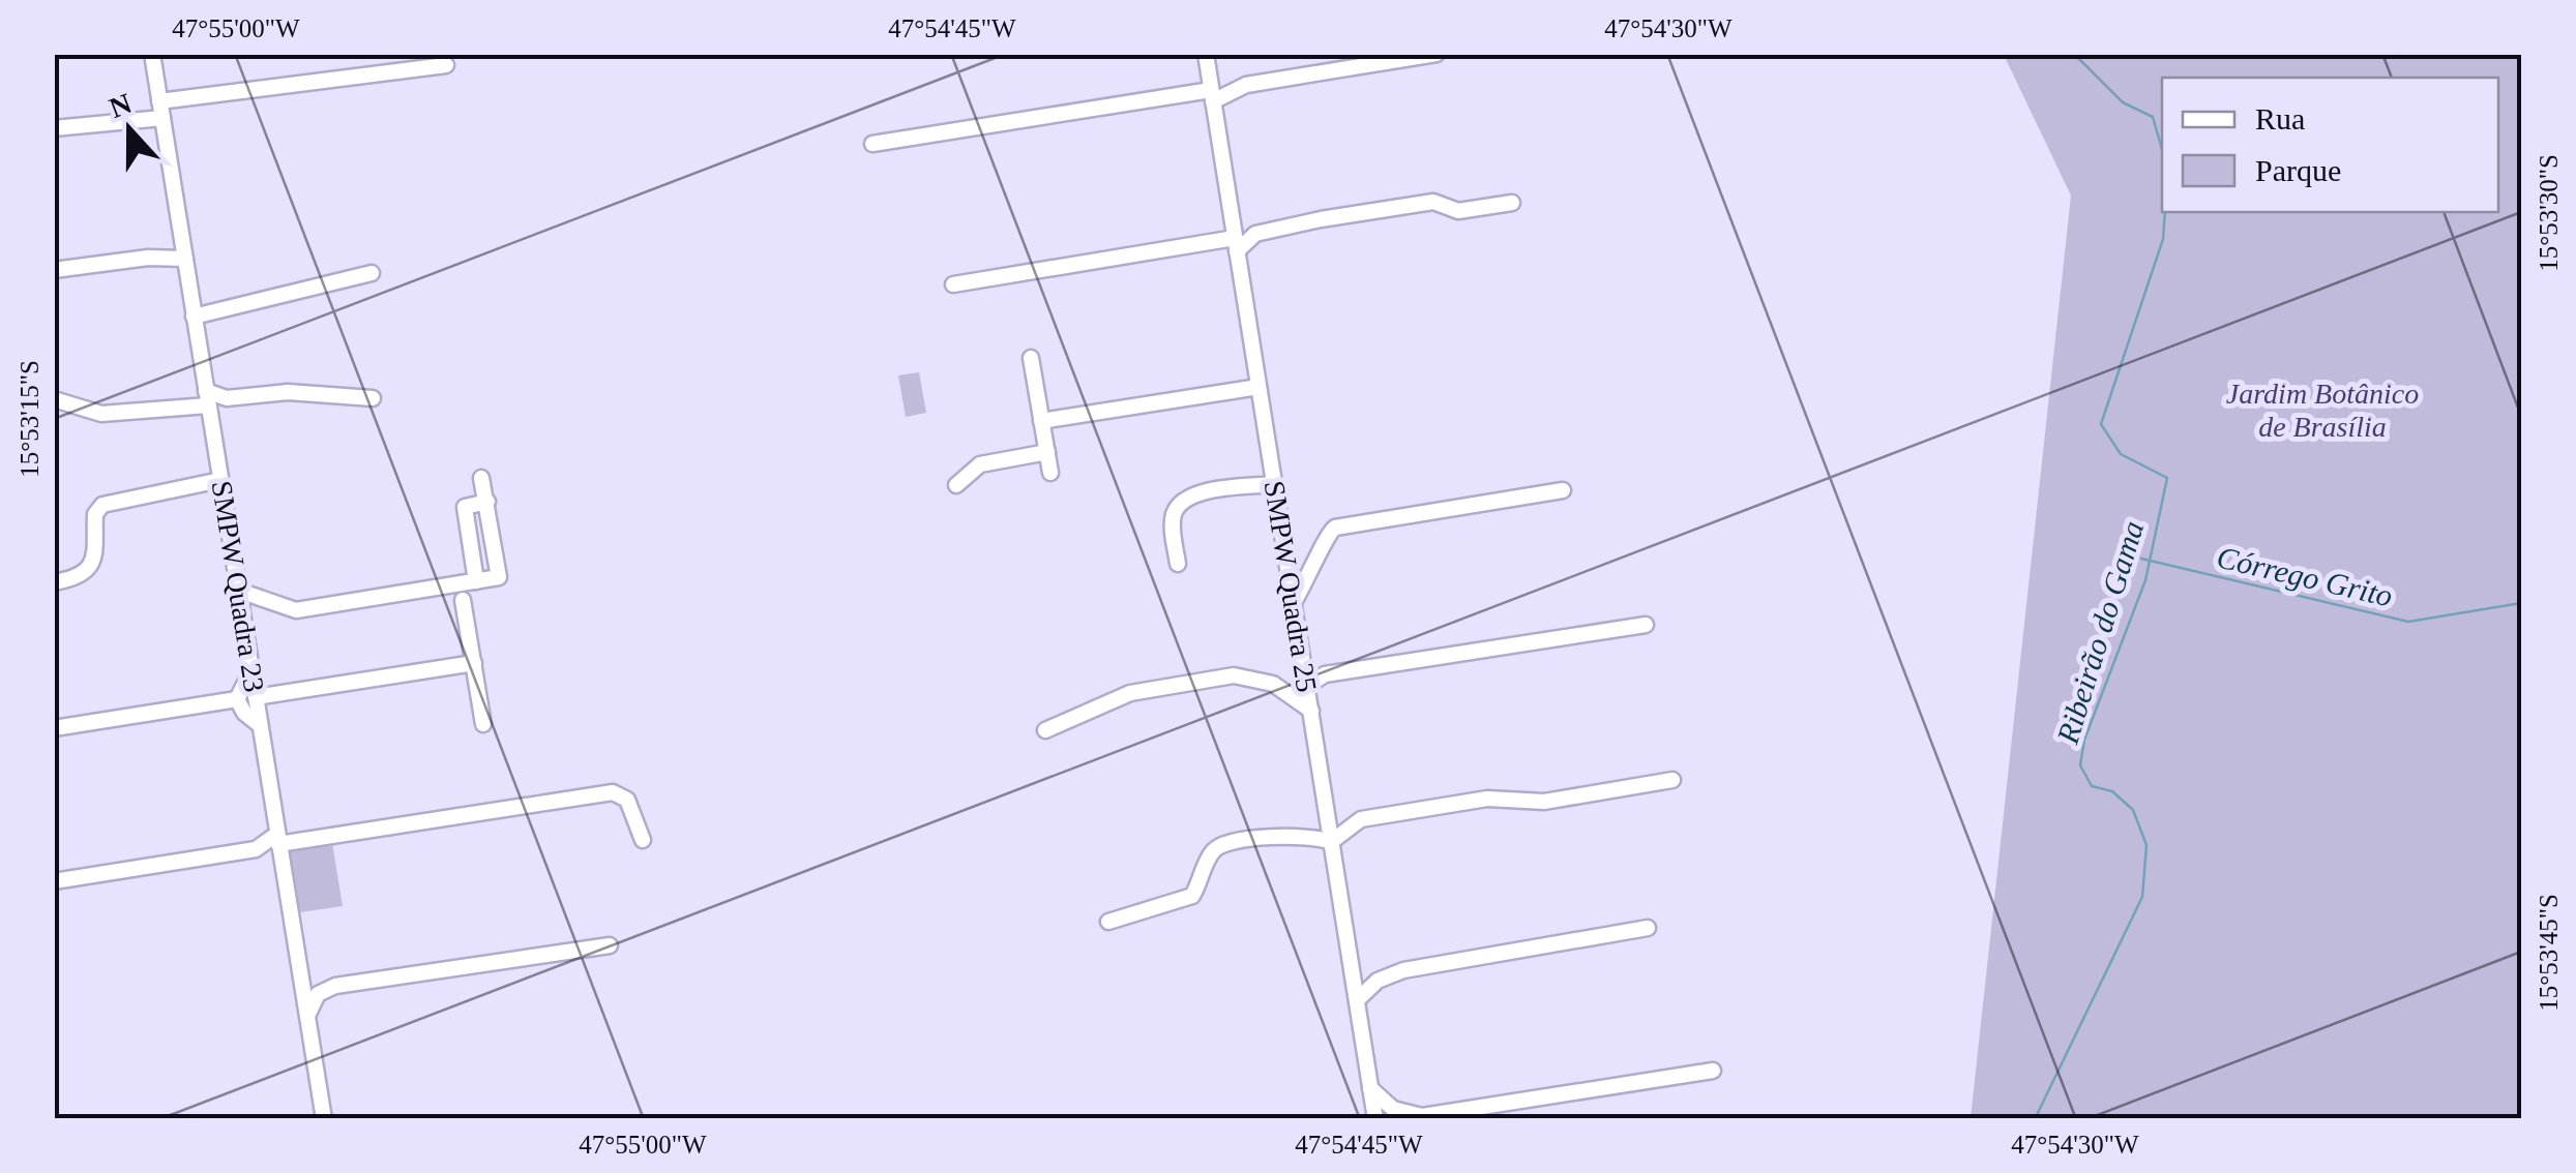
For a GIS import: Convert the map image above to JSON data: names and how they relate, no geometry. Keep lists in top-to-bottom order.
{
  "streets": {
    "street": ["SMPW Quadra 23", "SMPW Quadra 25"]
  },
  "water": ["Córrego Grito", "Ribeirão do Gama"],
  "parks": ["Jardim Botânico de Brasília"],
  "legend": ["Rua", "Parque"],
  "north": "top",
  "coordinates": [
    "47°55'00\"W",
    "47°54'45\"W",
    "47°54'30\"W",
    "15°53'30\"S",
    "15°53'15\"S",
    "15°53'45\"S"
  ]
}
